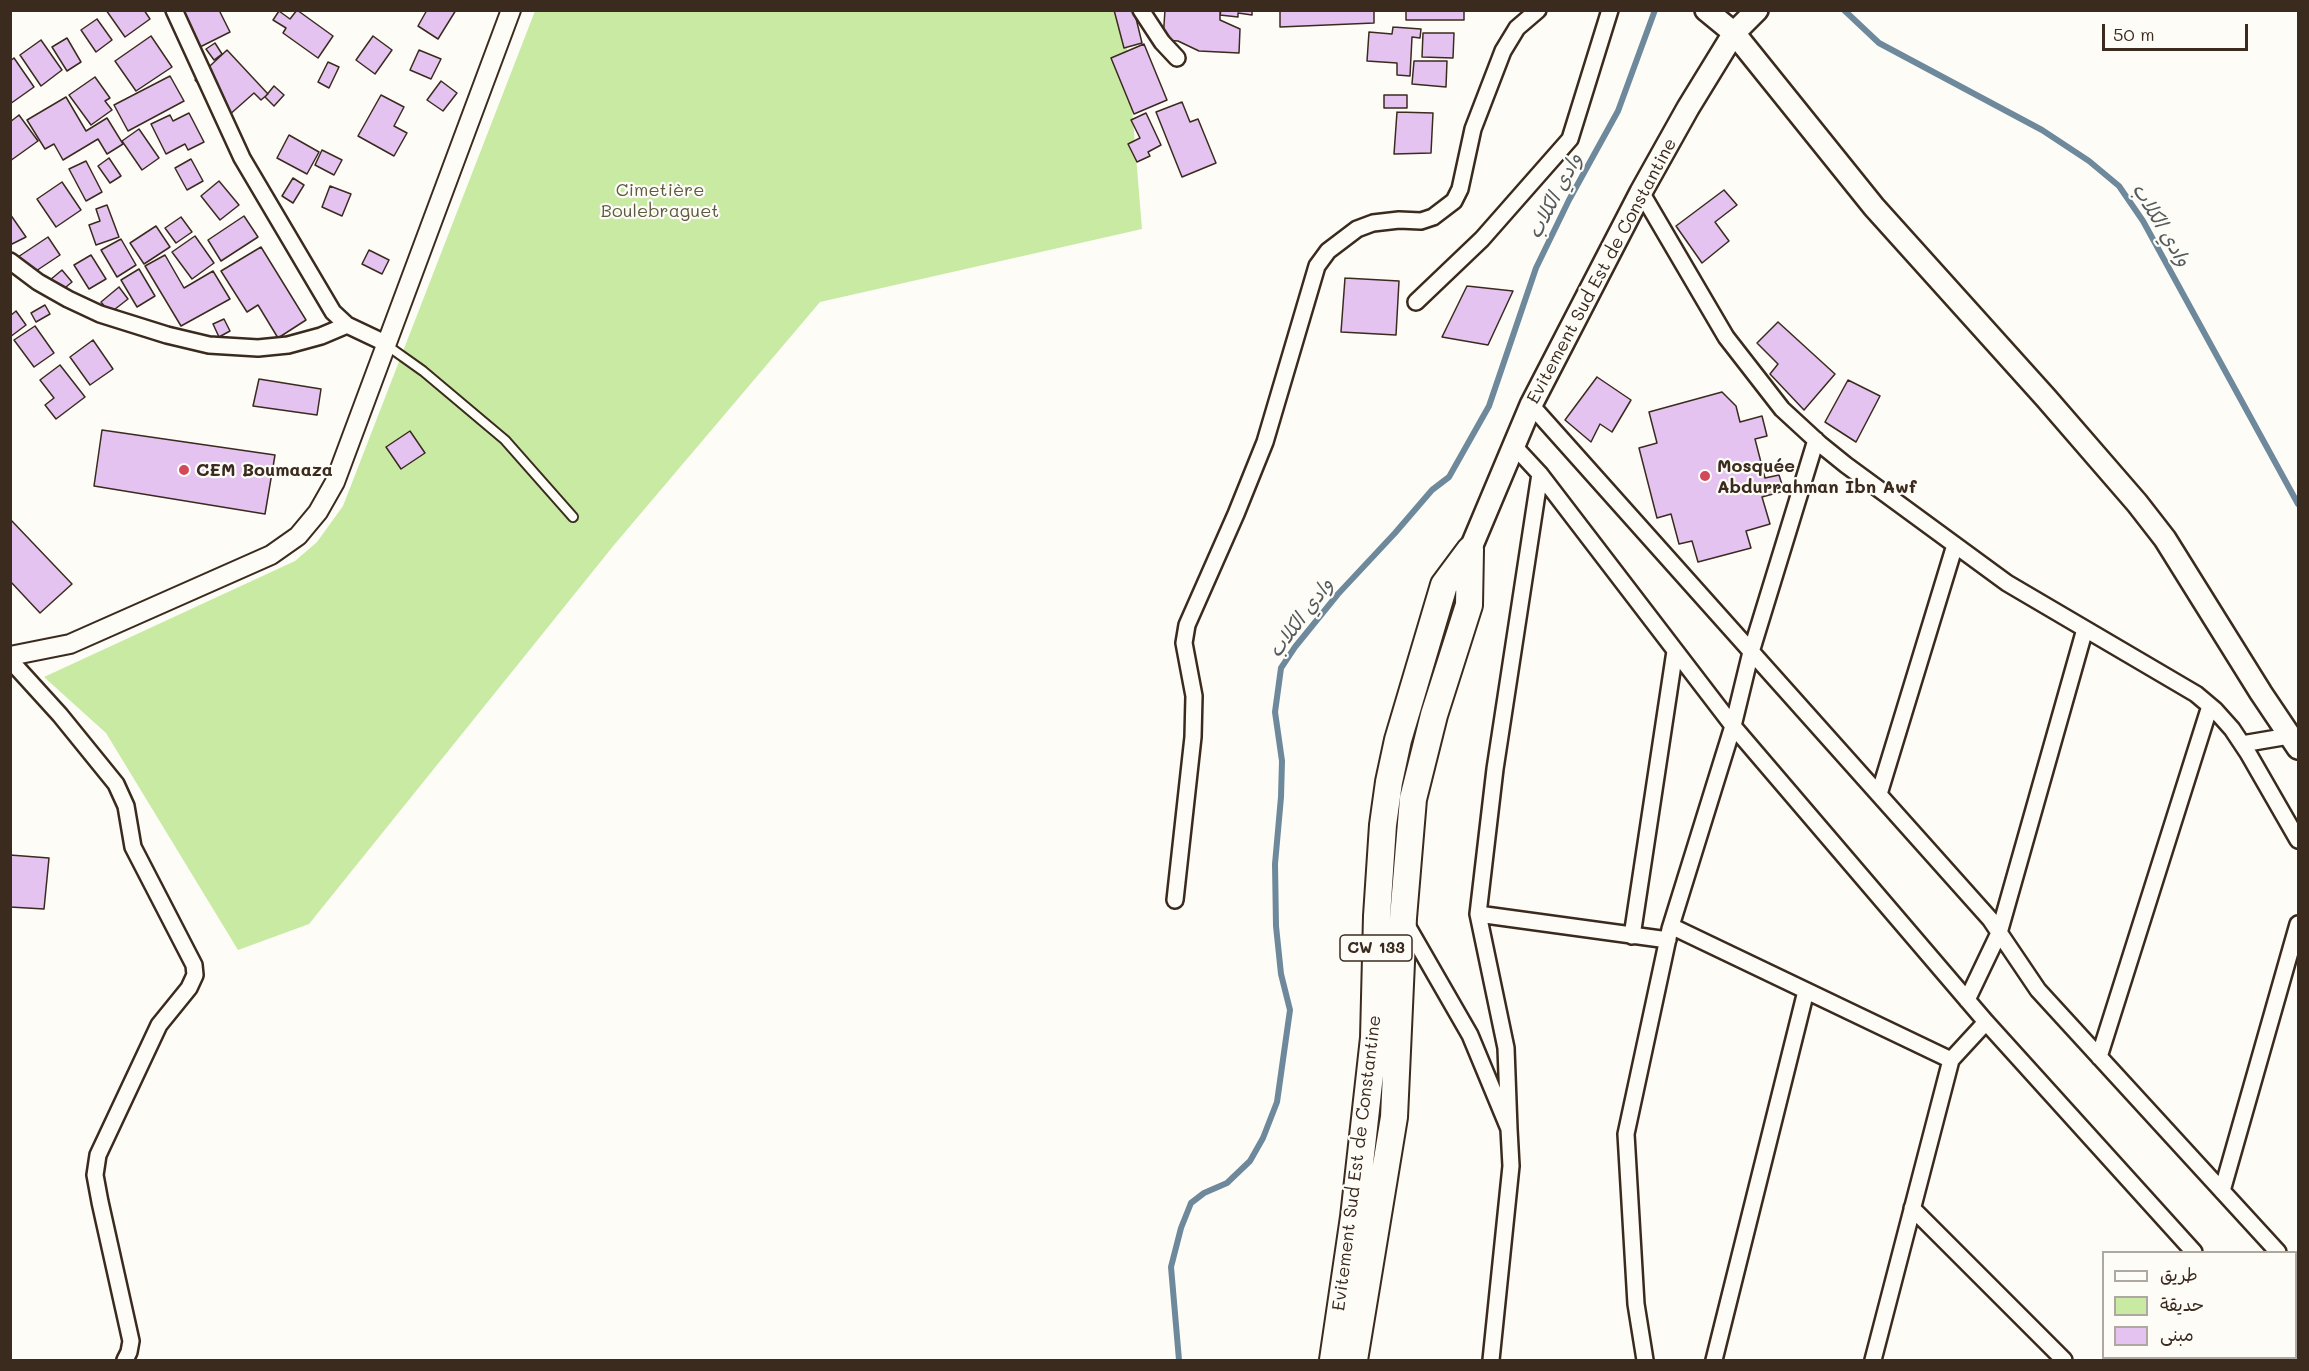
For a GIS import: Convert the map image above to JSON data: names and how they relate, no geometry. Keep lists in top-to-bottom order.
{
  "streets": {
    "highway": ["Evitement Sud Est de Constantine", "CW 133"]
  },
  "crossings": [
    ["Evitement Sud Est de Constantine", "CW 133"]
  ],
  "water": ["وادي الكلاب"],
  "parks": ["Cimetière Boulebraguet"],
  "places": ["CEM Boumaaza", "Mosquée Abdurrahman Ibn Awf"],
  "legend": ["طريق", "حديقة", "مبنى"],
  "scale_bar": "50 m"
}
